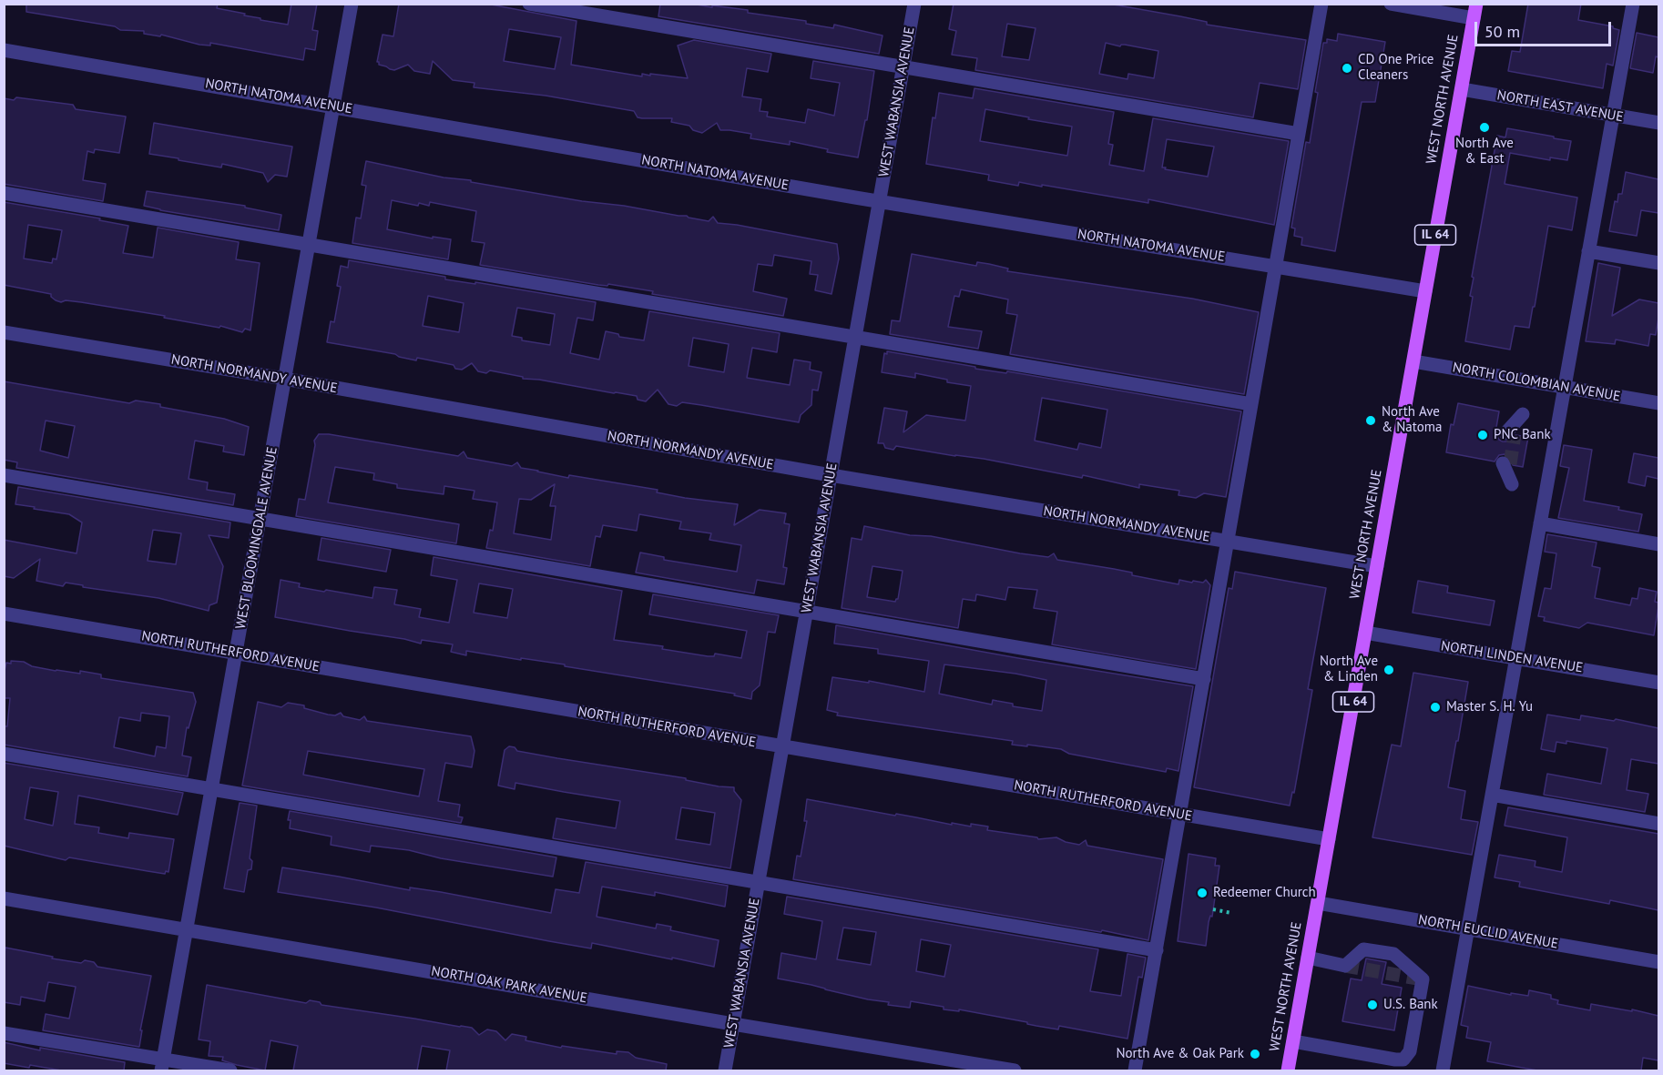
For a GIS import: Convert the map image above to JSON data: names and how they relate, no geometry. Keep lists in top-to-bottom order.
{
  "streets": {
    "main road": ["WEST NORTH AVENUE", "IL 64"],
    "street": [
      "NORTH NATOMA AVENUE",
      "WEST WABANSIA AVENUE",
      "NORTH EAST AVENUE",
      "NORTH NORMANDY AVENUE",
      "NORTH COLOMBIAN AVENUE",
      "WEST BLOOMINGDALE AVENUE",
      "NORTH RUTHERFORD AVENUE",
      "NORTH LINDEN AVENUE",
      "NORTH EUCLID AVENUE",
      "NORTH OAK PARK AVENUE"
    ]
  },
  "crossings": [
    ["NORTH NATOMA AVENUE", "WEST NORTH AVENUE"],
    ["NORTH NATOMA AVENUE", "WEST WABANSIA AVENUE"],
    ["NORTH NATOMA AVENUE", "WEST BLOOMINGDALE AVENUE"],
    ["WEST NORTH AVENUE", "NORTH EAST AVENUE"],
    ["WEST NORTH AVENUE", "NORTH NORMANDY AVENUE"],
    ["WEST NORTH AVENUE", "NORTH COLOMBIAN AVENUE"],
    ["WEST NORTH AVENUE", "NORTH RUTHERFORD AVENUE"],
    ["WEST NORTH AVENUE", "NORTH LINDEN AVENUE"],
    ["WEST NORTH AVENUE", "NORTH EUCLID AVENUE"],
    ["WEST WABANSIA AVENUE", "NORTH NORMANDY AVENUE"],
    ["WEST WABANSIA AVENUE", "NORTH RUTHERFORD AVENUE"],
    ["WEST WABANSIA AVENUE", "NORTH OAK PARK AVENUE"],
    ["NORTH NORMANDY AVENUE", "WEST BLOOMINGDALE AVENUE"],
    ["WEST BLOOMINGDALE AVENUE", "NORTH RUTHERFORD AVENUE"],
    ["WEST BLOOMINGDALE AVENUE", "NORTH OAK PARK AVENUE"]
  ],
  "places": [
    "CD One Price Cleaners",
    "North Ave & East",
    "North Ave & Natoma",
    "PNC Bank",
    "North Ave & Linden",
    "Master S. H. Yu",
    "Redeemer Church",
    "U.S. Bank",
    "North Ave & Oak Park"
  ],
  "scale_bar": "50 m"
}
